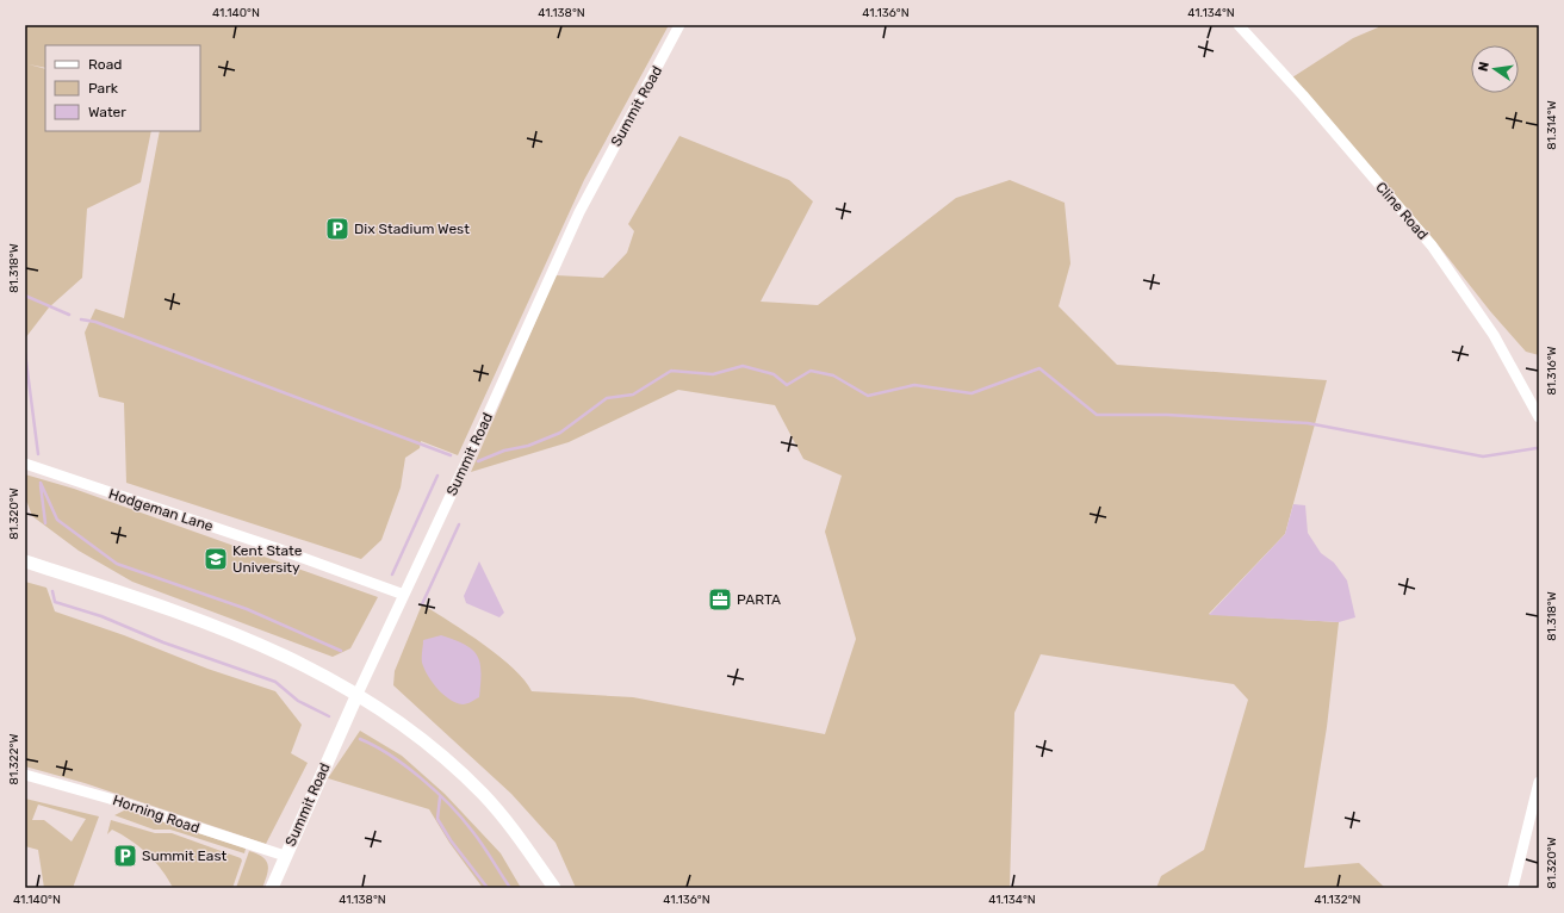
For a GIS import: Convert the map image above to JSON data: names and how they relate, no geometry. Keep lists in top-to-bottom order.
{
  "streets": {
    "main road": ["Summit Road"],
    "street": ["Cline Road", "Hodgeman Lane", "Horning Road"]
  },
  "crossings": [
    ["Summit Road", "Hodgeman Lane"],
    ["Summit Road", "Horning Road"]
  ],
  "places": {
    "parking": ["Dix Stadium West", "Summit East"],
    "school or university": ["Kent State University"],
    "office": ["PARTA"]
  },
  "legend": ["Road", "Park", "Water"],
  "north": "left",
  "coordinates": [
    "41.140°N",
    "41.138°N",
    "41.136°N",
    "41.134°N",
    "81.314°W",
    "81.318°W",
    "81.316°W",
    "81.320°W",
    "81.322°W",
    "41.132°N"
  ]
}
